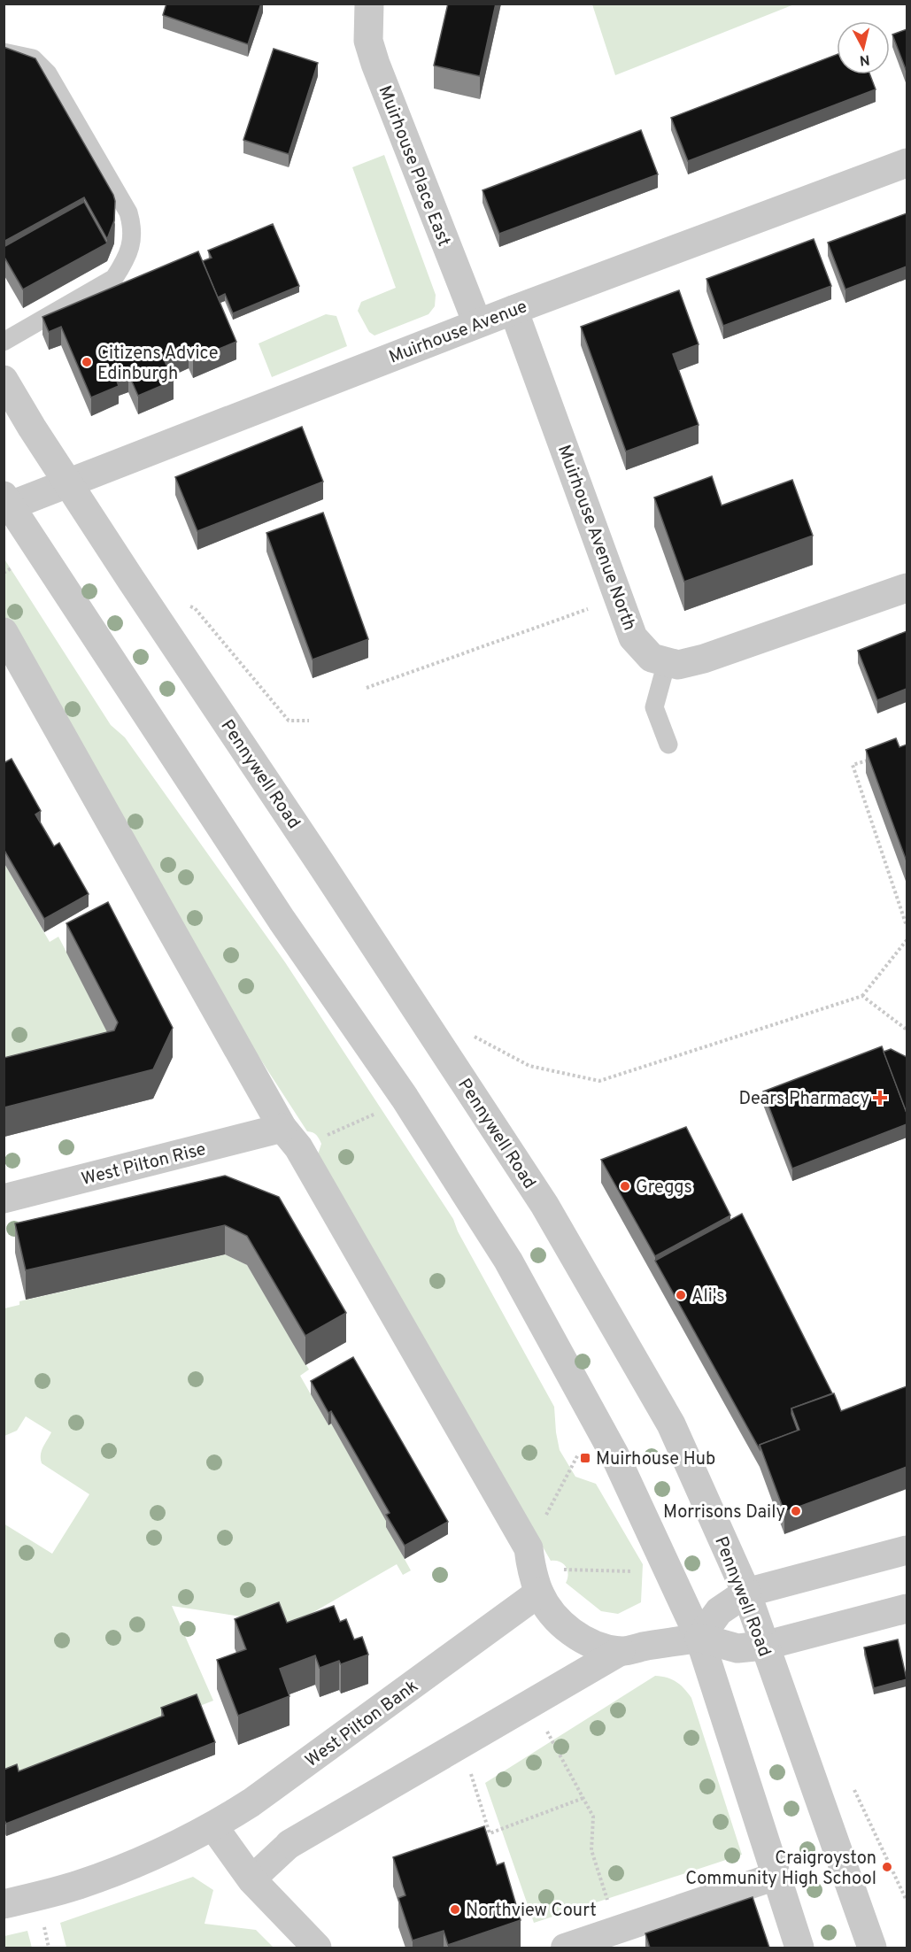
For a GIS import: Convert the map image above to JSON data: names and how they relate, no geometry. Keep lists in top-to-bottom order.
{
  "streets": {
    "street": [
      "Muirhouse Place East",
      "Muirhouse Avenue",
      "Muirhouse Avenue North",
      "Pennywell Road",
      "West Pilton Rise",
      "West Pilton Bank"
    ]
  },
  "crossings": [
    ["Muirhouse Place East", "Muirhouse Avenue"],
    ["Muirhouse Avenue", "Muirhouse Avenue North"],
    ["Muirhouse Avenue", "Pennywell Road"]
  ],
  "places": {
    "other": [
      "Citizens Advice Edinburgh",
      "Greggs",
      "Ali's",
      "Morrisons Daily",
      "Craigroyston Community High School",
      "Northview Court"
    ],
    "health": ["Dears Pharmacy"],
    "transit": ["Muirhouse Hub"]
  },
  "north": "bottom"
}
